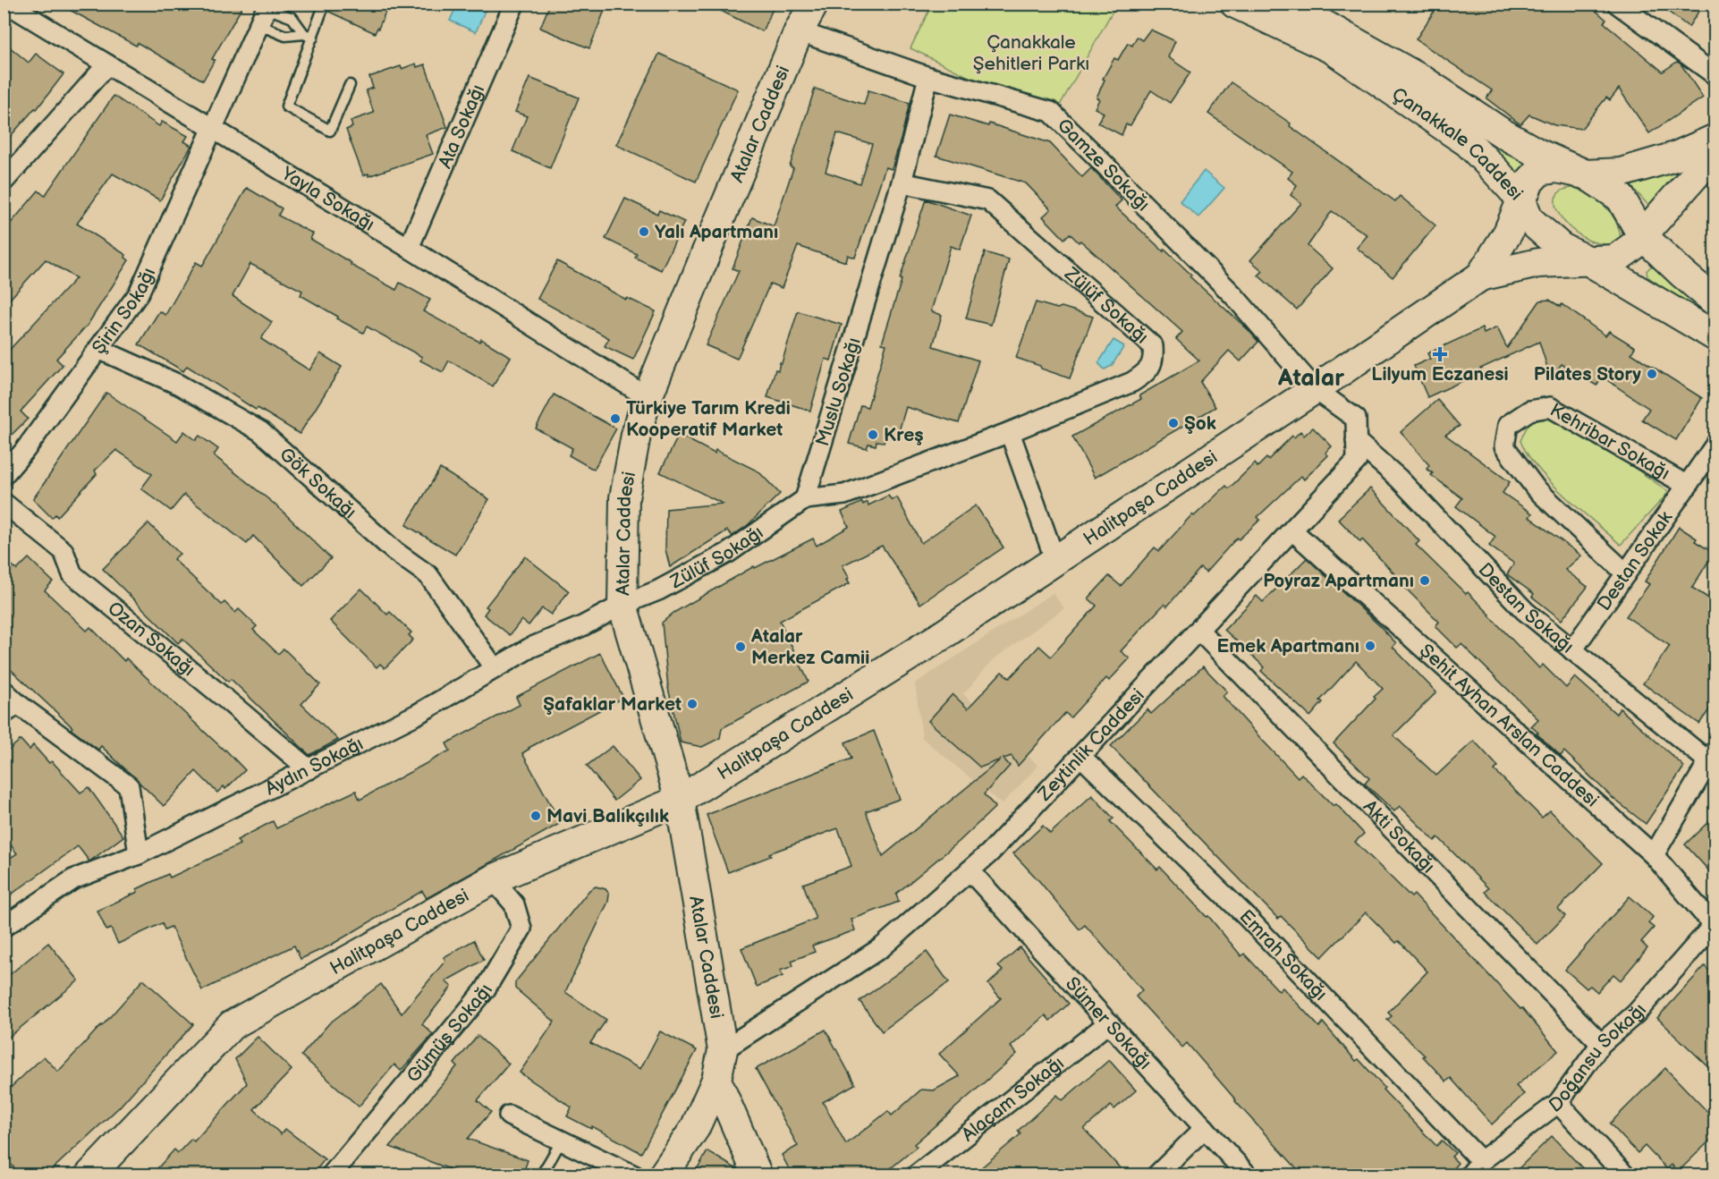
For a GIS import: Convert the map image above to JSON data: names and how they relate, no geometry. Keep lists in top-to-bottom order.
{
  "streets": {
    "street": [
      "Atalar Caddesi",
      "Ata Sokağı",
      "Çanakkale Caddesi",
      "Gamze Sokağı",
      "Yayla Sokağı",
      "Zülüf Sokağı",
      "Şirin Sokağı",
      "Muslu Sokağı",
      "Kehribar Sokağı",
      "Gök Sokağı",
      "Halitpaşa Caddesi",
      "Destan Sokak",
      "Destan Sokağı",
      "Ozan Sokağı",
      "Şehit Ayhan Arslan Caddesi",
      "Zeytinlik Caddesi",
      "Aydın Sokağı",
      "Akti Sokağı",
      "Emrah Sokağı",
      "Sümer Sokağı",
      "Gümüş Sokağı",
      "Doğansu Sokağı",
      "Alaçam Sokağı"
    ]
  },
  "crossings": [
    ["Atalar Caddesi", "Gamze Sokağı"],
    ["Atalar Caddesi", "Yayla Sokağı"],
    ["Atalar Caddesi", "Zülüf Sokağı"],
    ["Atalar Caddesi", "Halitpaşa Caddesi"],
    ["Atalar Caddesi", "Zeytinlik Caddesi"],
    ["Atalar Caddesi", "Aydın Sokağı"],
    ["Ata Sokağı", "Yayla Sokağı"],
    ["Gamze Sokağı", "Muslu Sokağı"],
    ["Gamze Sokağı", "Halitpaşa Caddesi"],
    ["Gamze Sokağı", "Zeytinlik Caddesi"],
    ["Yayla Sokağı", "Şirin Sokağı"],
    ["Zülüf Sokağı", "Muslu Sokağı"],
    ["Zülüf Sokağı", "Aydın Sokağı"],
    ["Şirin Sokağı", "Gök Sokağı"],
    ["Kehribar Sokağı", "Destan Sokak"],
    ["Gök Sokağı", "Aydın Sokağı"],
    ["Halitpaşa Caddesi", "Zeytinlik Caddesi"],
    ["Halitpaşa Caddesi", "Gümüş Sokağı"],
    ["Destan Sokak", "Destan Sokağı"],
    ["Destan Sokağı", "Zeytinlik Caddesi"],
    ["Ozan Sokağı", "Aydın Sokağı"],
    ["Şehit Ayhan Arslan Caddesi", "Zeytinlik Caddesi"],
    ["Şehit Ayhan Arslan Caddesi", "Doğansu Sokağı"],
    ["Zeytinlik Caddesi", "Akti Sokağı"],
    ["Zeytinlik Caddesi", "Emrah Sokağı"],
    ["Zeytinlik Caddesi", "Sümer Sokağı"],
    ["Akti Sokağı", "Doğansu Sokağı"],
    ["Emrah Sokağı", "Doğansu Sokağı"],
    ["Sümer Sokağı", "Alaçam Sokağı"]
  ],
  "districts": ["Atalar"],
  "parks": ["Çanakkale Şehitleri Parkı"],
  "places": {
    "other": [
      "Yalı Apartmanı",
      "Pilates Story",
      "Türkiye Tarım Kredi Kooperatif Market",
      "Şok",
      "Kreş",
      "Poyraz Apartmanı",
      "Emek Apartmanı",
      "Atalar Merkez Camii",
      "Şafaklar Market",
      "Mavi Balıkçılık"
    ],
    "health": ["Lilyum Eczanesi"]
  }
}
